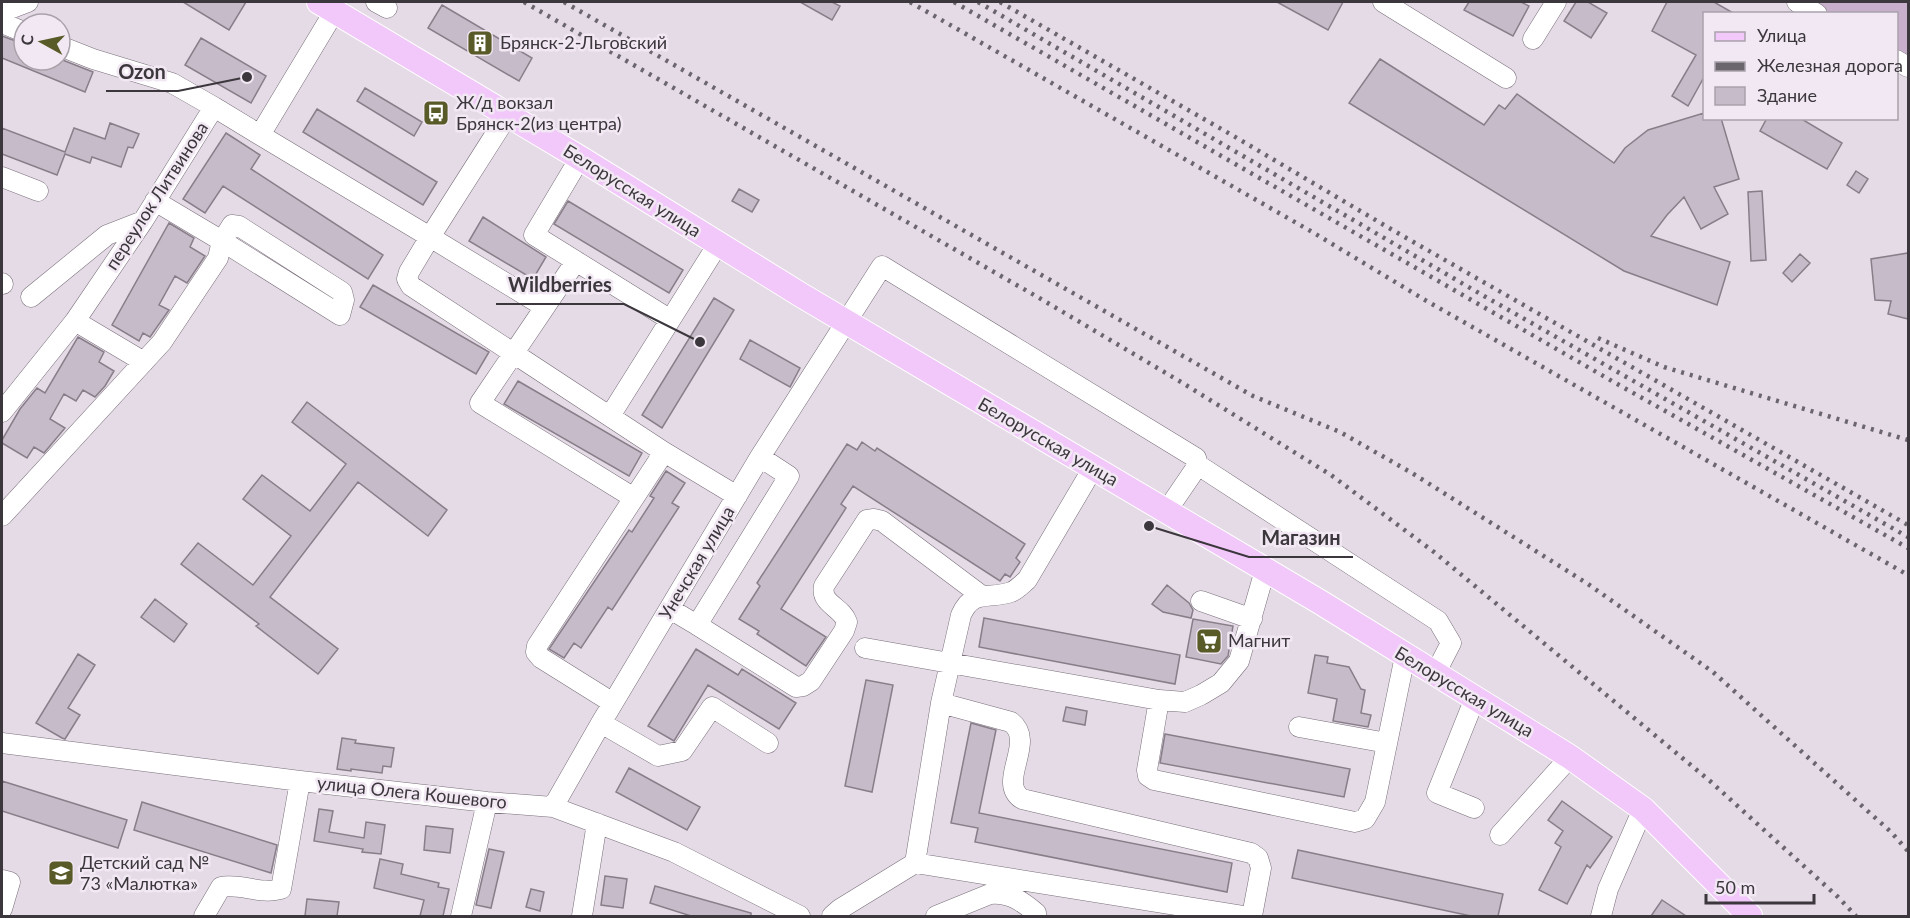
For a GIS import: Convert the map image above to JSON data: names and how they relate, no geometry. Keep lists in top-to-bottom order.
{
  "streets": {
    "main road": ["Белорусская улица"],
    "street": ["переулок Литвинова", "Унечская улица", "улица Олега Кошевого"]
  },
  "crossings": [
    ["Белорусская улица", "Унечская улица"],
    ["Унечская улица", "улица Олега Кошевого"]
  ],
  "places": {
    "building": ["Брянск-2-Льговский"],
    "other": ["Ozon", "Wildberries", "Магазин"],
    "bus stop": ["Ж/д вокзал Брянск-2(из центра)"],
    "supermarket": ["Магнит"],
    "school or university": ["Детский сад № 73 «Малютка»"]
  },
  "legend": ["Улица", "Железная дорога", "Здание"],
  "scale_bar": "50 m",
  "north": "left"
}
